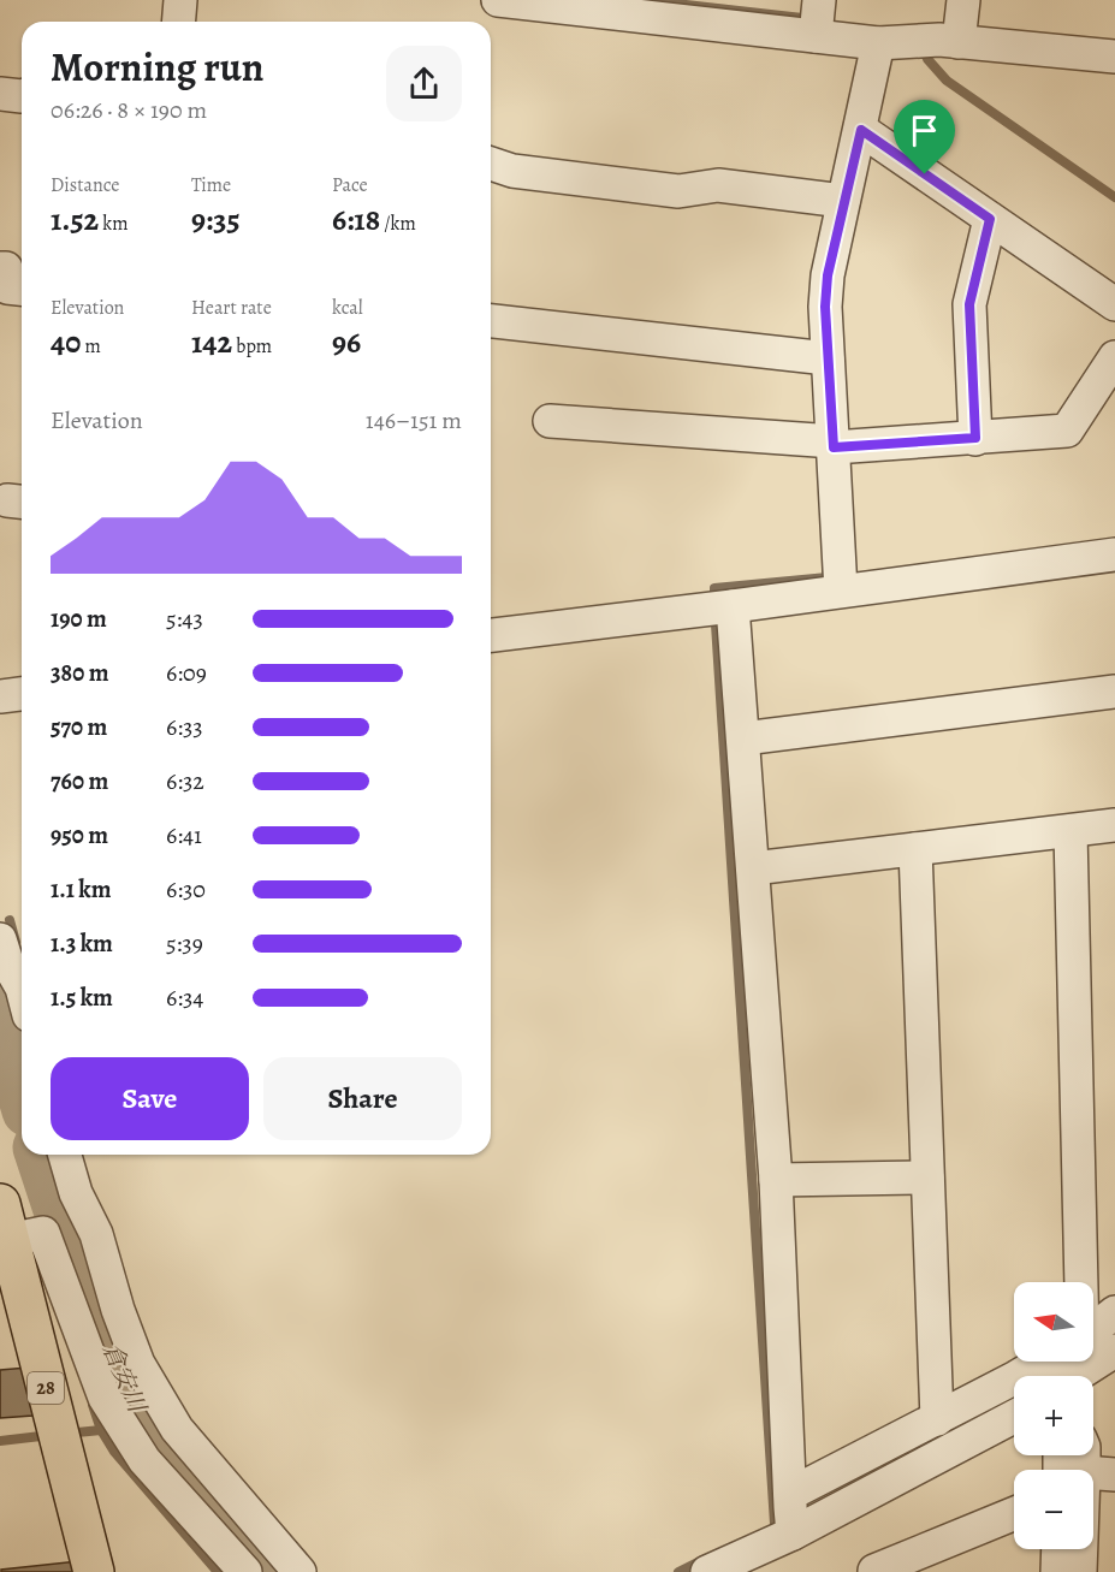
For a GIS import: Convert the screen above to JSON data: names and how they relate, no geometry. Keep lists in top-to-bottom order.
{
  "streets": {
    "main road": ["28"]
  },
  "water": ["倉安川"],
  "north": "left",
  "page": {
    "heading": ["Morning run", "06:26 · 8 × 190 m"],
    "stats": [
      ["Distance", "1.52 km"],
      ["Time", "9:35"],
      ["Pace", "6:18 /km"],
      ["Elevation", "40 m"],
      ["Heart rate", "142 bpm"],
      ["kcal", "96"]
    ],
    "chart": ["Elevation", "146–151 m"],
    "list": [
      {
        "name": "190 m",
        "note": "5:43"
      },
      {
        "name": "380 m",
        "note": "6:09"
      },
      {
        "name": "570 m",
        "note": "6:33"
      },
      {
        "name": "760 m",
        "note": "6:32"
      },
      {
        "name": "950 m",
        "note": "6:41"
      },
      {
        "name": "1.1 km",
        "note": "6:30"
      },
      {
        "name": "1.3 km",
        "note": "5:39"
      },
      {
        "name": "1.5 km",
        "note": "6:34"
      }
    ],
    "buttons": ["Save", "Share"],
    "map_buttons": ["+", "−"]
  }
}
